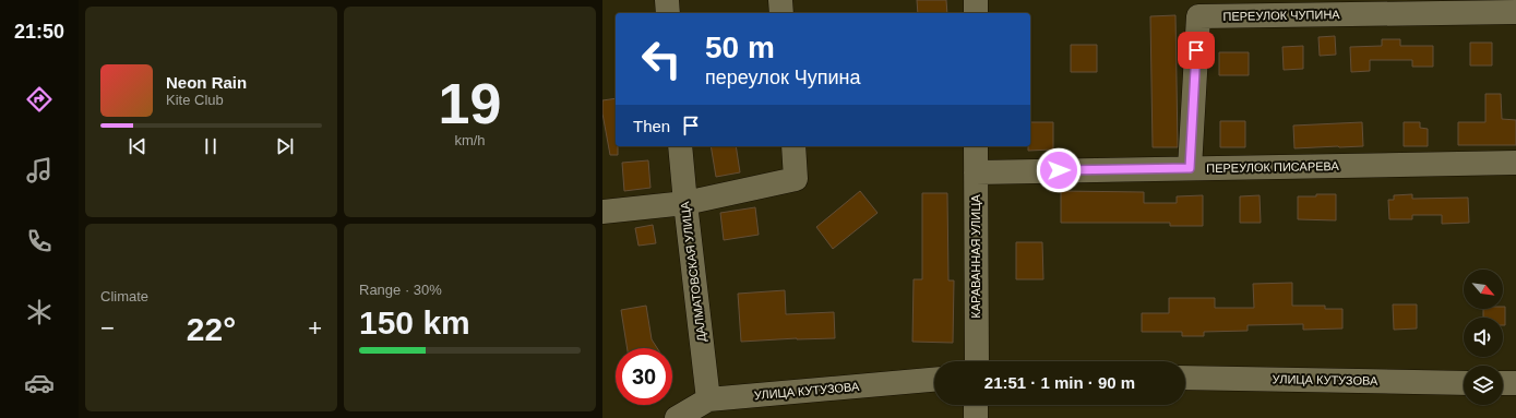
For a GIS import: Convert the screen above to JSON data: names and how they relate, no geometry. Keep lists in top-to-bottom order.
{
  "streets": {
    "street": [
      "ПЕРЕУЛОК ЧУПИНА",
      "ПЕРЕУЛОК ПИСАРЕВА",
      "КАРАВАННАЯ УЛИЦА",
      "ДАЛМАТОВСКАЯ УЛИЦА",
      "УЛИЦА КУТУЗОВА"
    ]
  },
  "crossings": [
    ["ПЕРЕУЛОК ЧУПИНА", "ПЕРЕУЛОК ПИСАРЕВА"],
    ["ПЕРЕУЛОК ПИСАРЕВА", "КАРАВАННАЯ УЛИЦА"],
    ["ДАЛМАТОВСКАЯ УЛИЦА", "УЛИЦА КУТУЗОВА"]
  ],
  "north": "bottom right",
  "page": {
    "tabs": "21:50",
    "tile": [
      ["19", "km/h"],
      "Climate",
      ["Range · 30%", "150 km"]
    ],
    "turn": ["50 m", "переулок Чупина"],
    "song": ["Neon Rain", "Kite Club"],
    "then": "Then",
    "heat": ["−", "22°", "+"],
    "limit": "30",
    "trip": "21:51 · 1 min · 90 m"
  }
}
